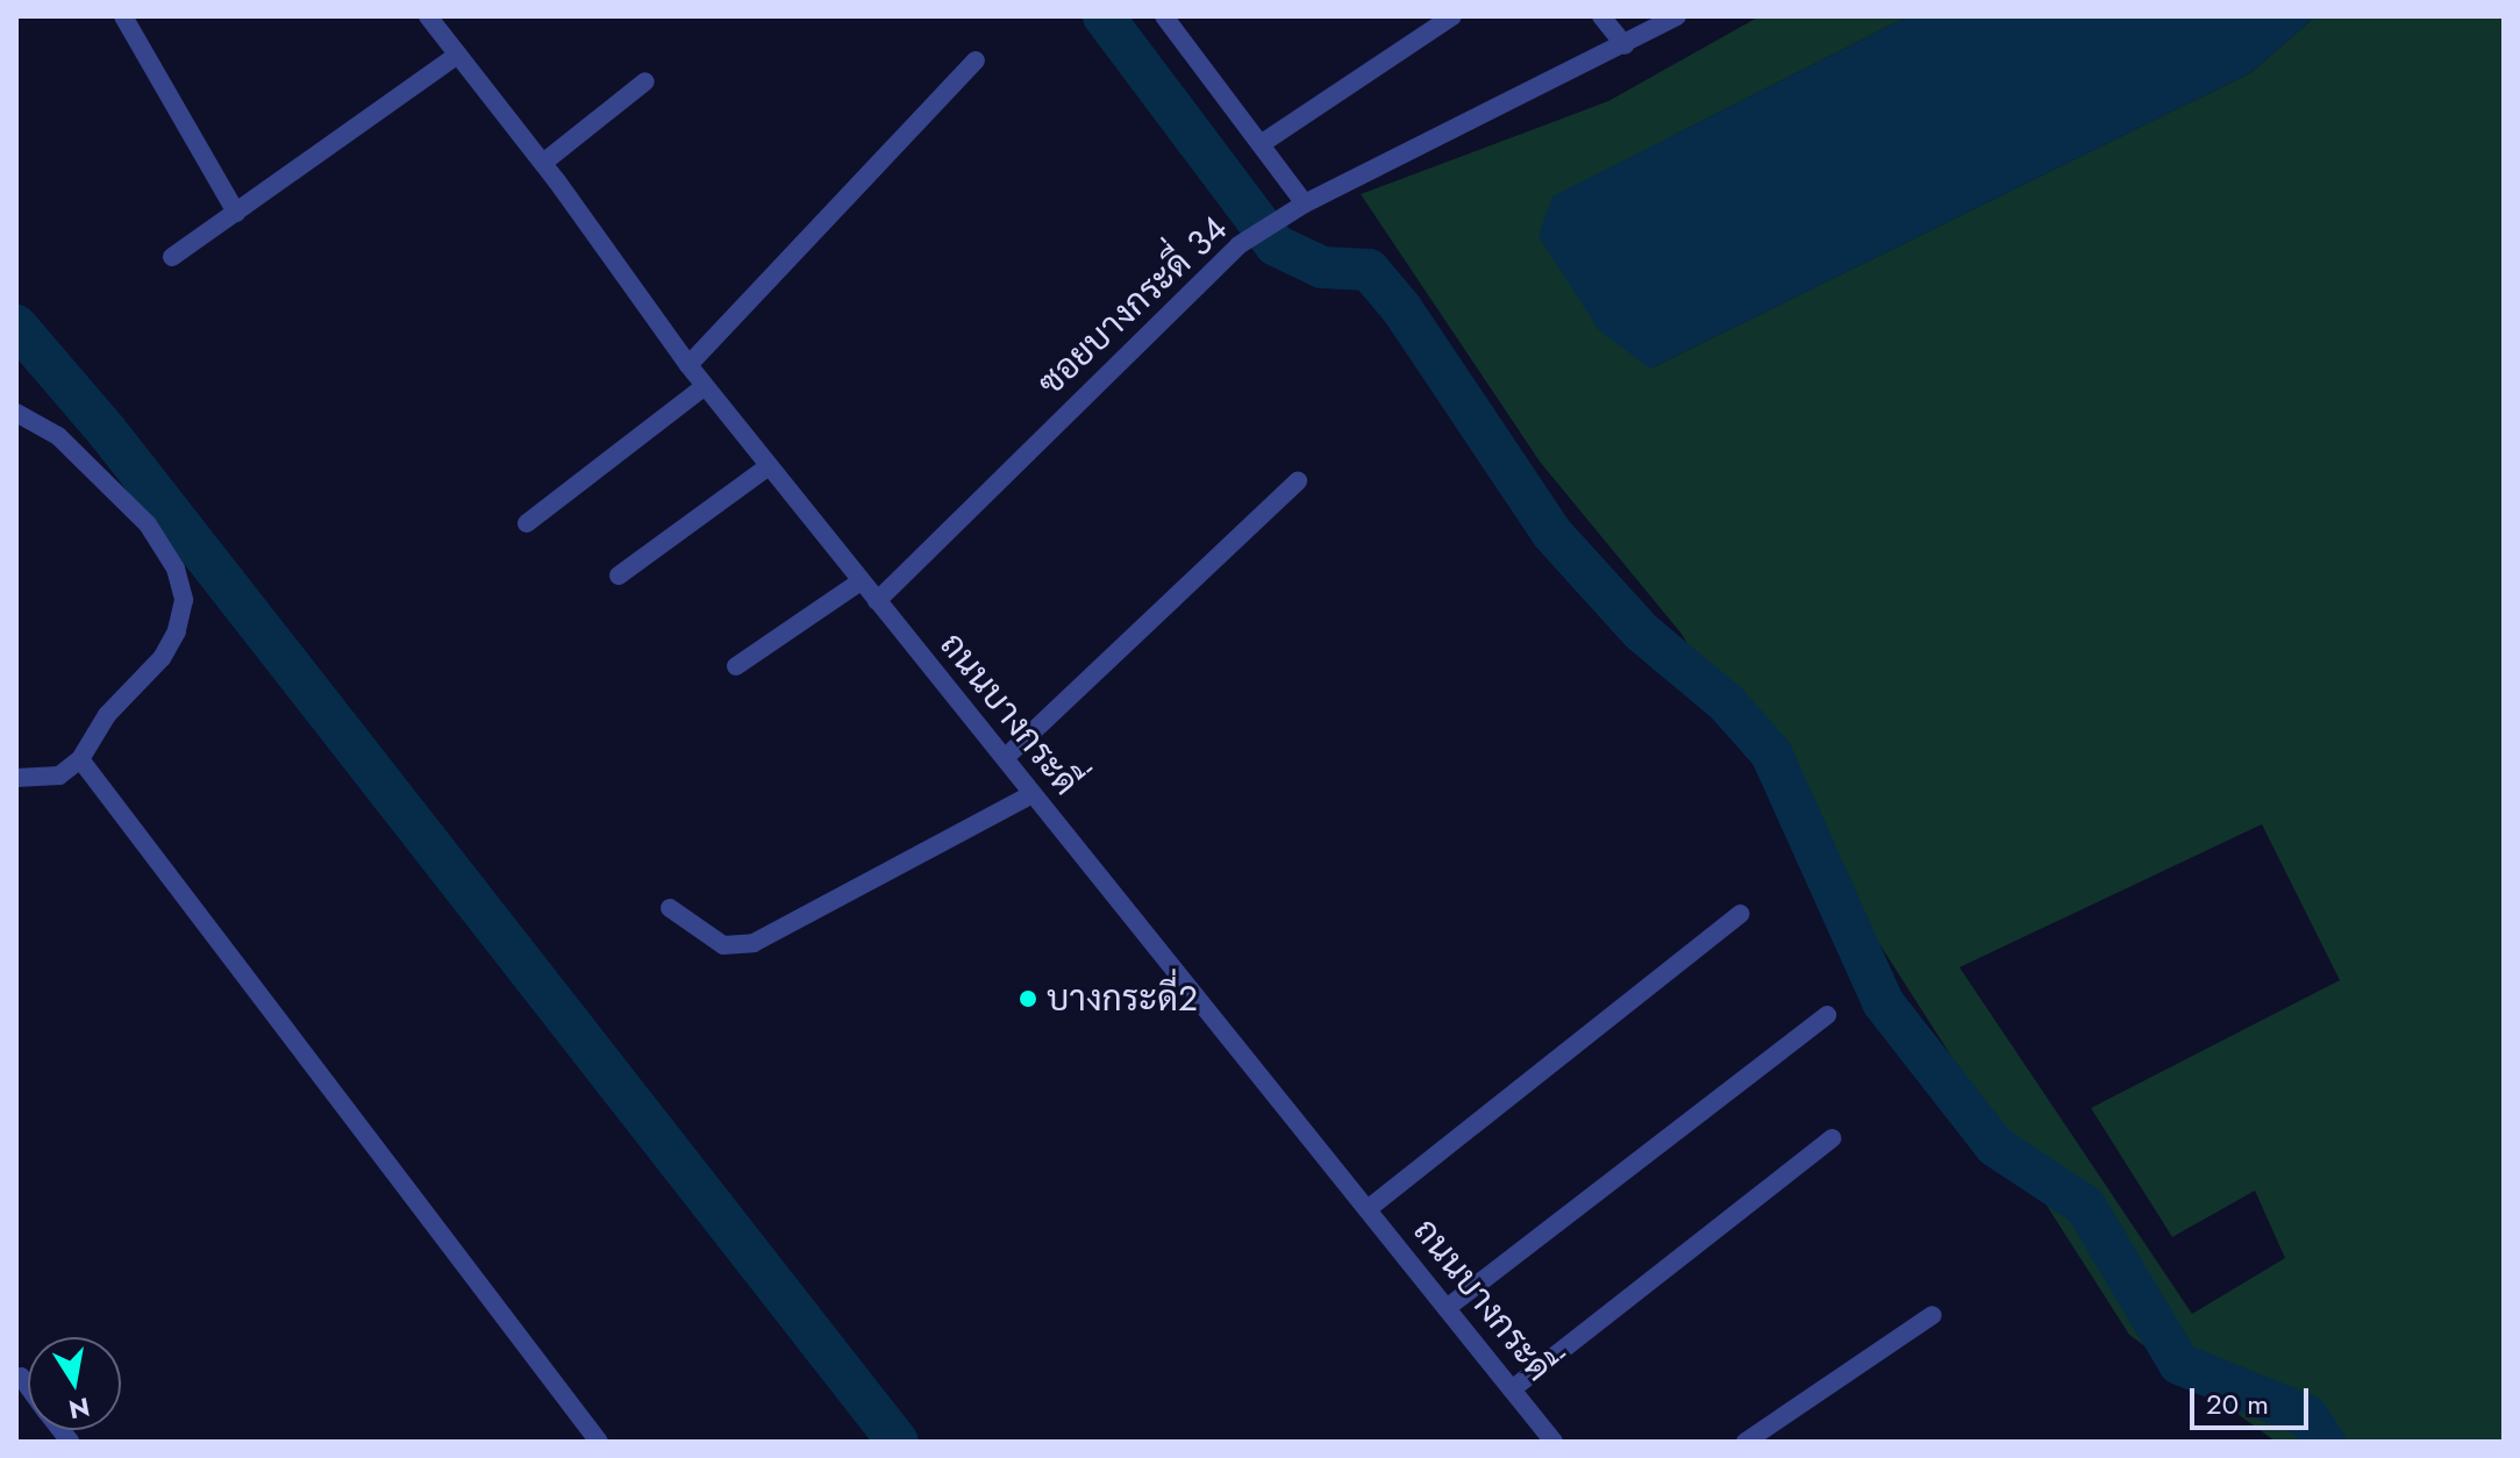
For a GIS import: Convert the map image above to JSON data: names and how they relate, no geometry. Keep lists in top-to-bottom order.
{
  "streets": {
    "street": ["ซอยบางกระดี่ 34", "ถนนบางกระดี่"]
  },
  "crossings": [
    ["ซอยบางกระดี่ 34", "ถนนบางกระดี่"]
  ],
  "places": ["บางกระดี่2"],
  "scale_bar": "20 m",
  "north": "bottom"
}
